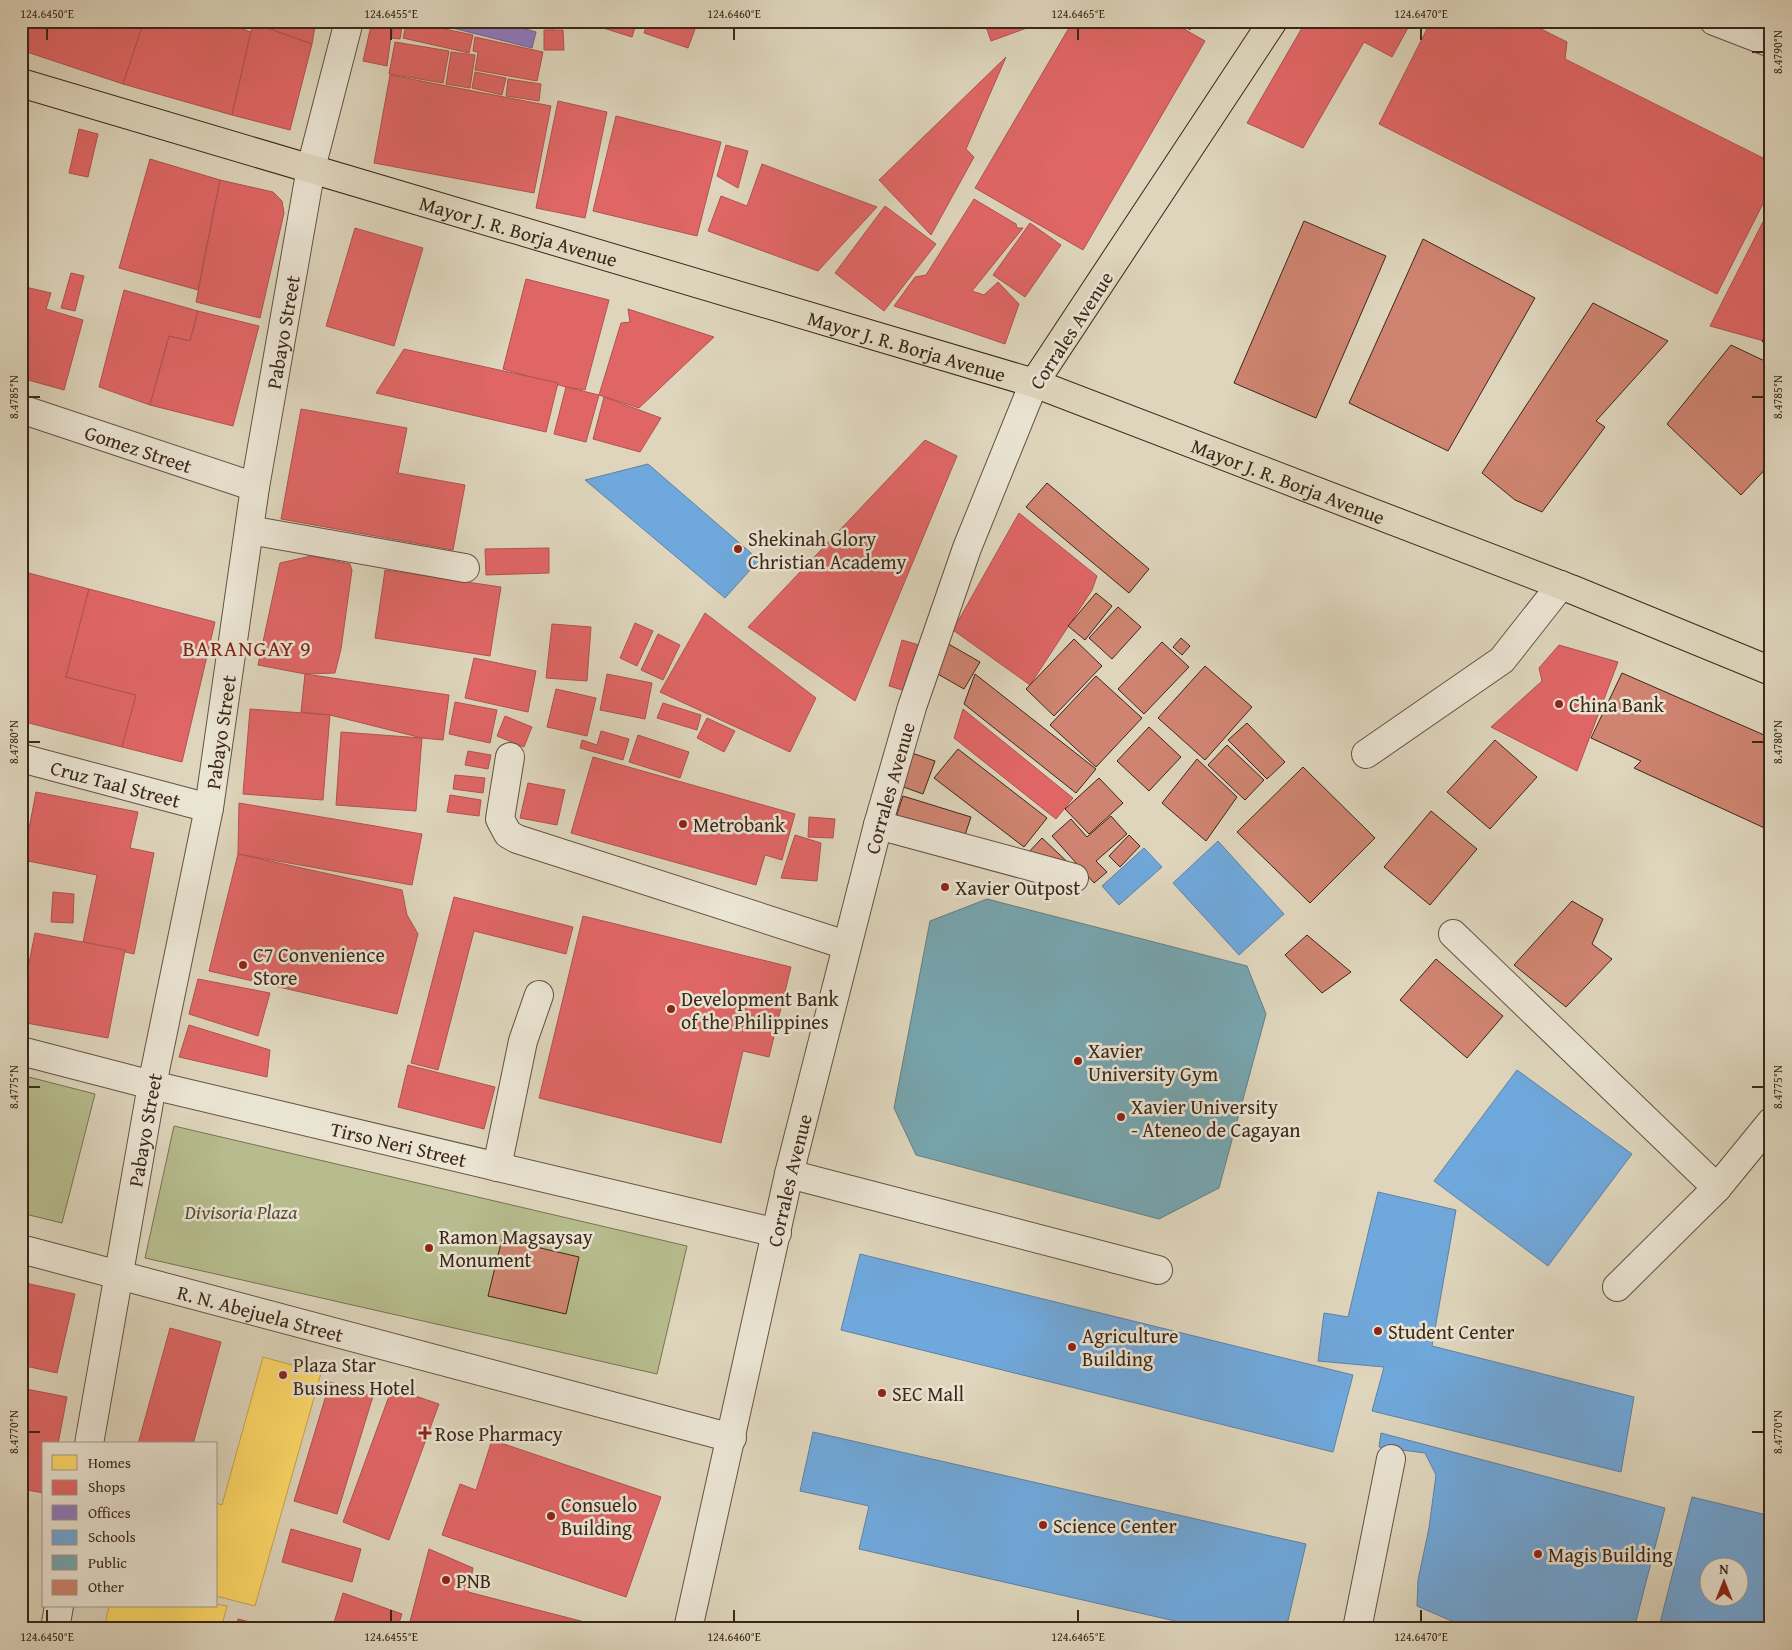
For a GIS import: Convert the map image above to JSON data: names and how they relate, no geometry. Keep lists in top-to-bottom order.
{
  "streets": {
    "main road": ["Mayor J. R. Borja Avenue", "Corrales Avenue"],
    "street": [
      "Pabayo Street",
      "Gomez Street",
      "Cruz Taal Street",
      "Tirso Neri Street",
      "R. N. Abejuela Street"
    ]
  },
  "crossings": [
    ["Mayor J. R. Borja Avenue", "Corrales Avenue"],
    ["Mayor J. R. Borja Avenue", "Pabayo Street"],
    ["Corrales Avenue", "Tirso Neri Street"],
    ["Corrales Avenue", "R. N. Abejuela Street"],
    ["Pabayo Street", "Gomez Street"],
    ["Pabayo Street", "Cruz Taal Street"],
    ["Pabayo Street", "Tirso Neri Street"],
    ["Pabayo Street", "R. N. Abejuela Street"]
  ],
  "districts": ["BARANGAY 9"],
  "parks": ["Divisoria Plaza"],
  "places": {
    "other": [
      "Shekinah Glory Christian Academy",
      "China Bank",
      "Metrobank",
      "Xavier Outpost",
      "C7 Convenience Store",
      "Development Bank of the Philippines",
      "Xavier University Gym",
      "Xavier University - Ateneo de Cagayan",
      "Ramon Magsaysay Monument",
      "Student Center",
      "Agriculture Building",
      "Plaza Star Business Hotel",
      "SEC Mall",
      "Consuelo Building",
      "Science Center",
      "Magis Building",
      "PNB"
    ],
    "health": ["Rose Pharmacy"]
  },
  "legend": [
    "Homes",
    "Shops",
    "Offices",
    "Schools",
    "Public",
    "Other"
  ],
  "north": "top",
  "coordinates": [
    "124.6450°E",
    "124.6455°E",
    "124.6460°E",
    "124.6465°E",
    "124.6470°E",
    "8.4790°N",
    "8.4785°N",
    "8.4780°N",
    "8.4775°N",
    "8.4770°N"
  ]
}
